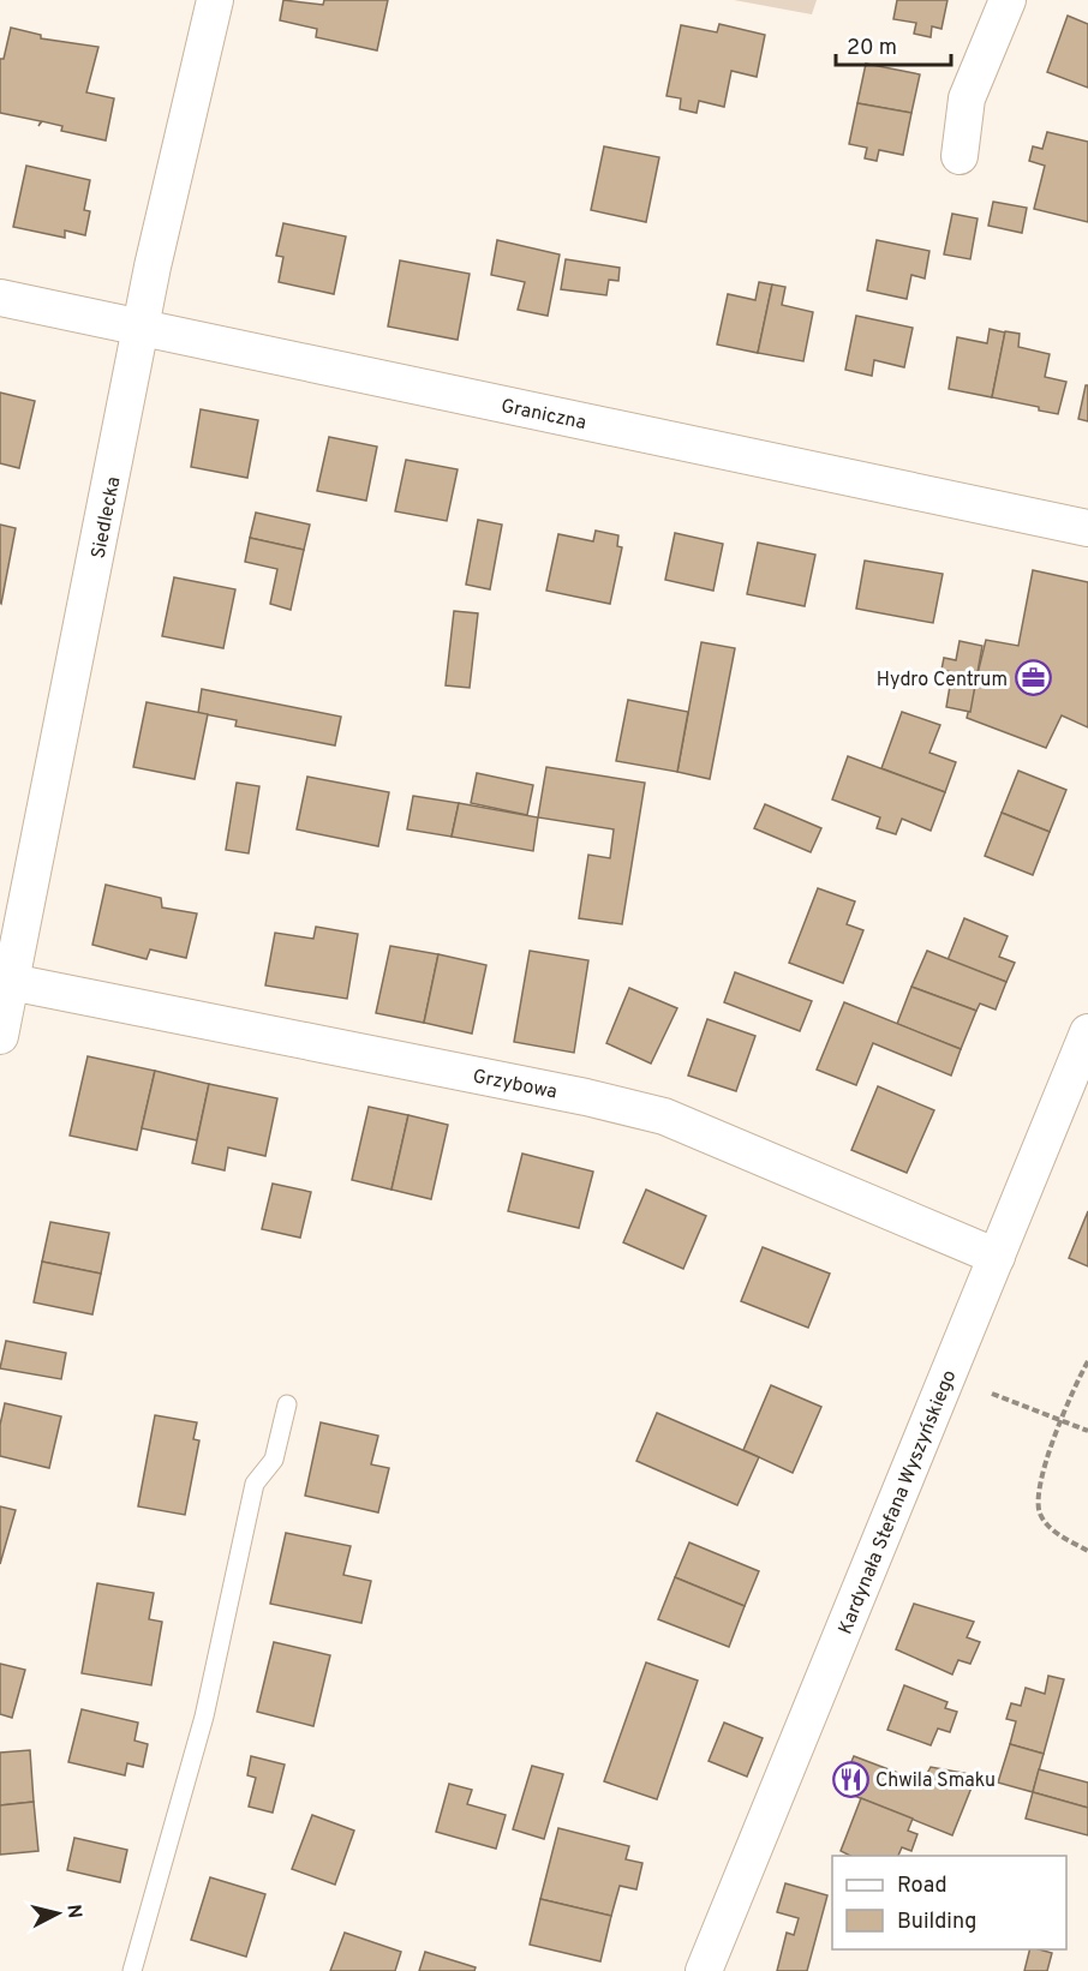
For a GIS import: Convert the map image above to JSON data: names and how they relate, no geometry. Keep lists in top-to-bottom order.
{
  "streets": {
    "street": [
      "Graniczna",
      "Siedlecka",
      "Grzybowa",
      "Kardynała Stefana Wyszyńskiego"
    ]
  },
  "crossings": [
    ["Graniczna", "Siedlecka"],
    ["Siedlecka", "Grzybowa"],
    ["Grzybowa", "Kardynała Stefana Wyszyńskiego"]
  ],
  "places": {
    "office": ["Hydro Centrum"],
    "restaurant": ["Chwila Smaku"]
  },
  "legend": ["Road", "Building"],
  "scale_bar": "20 m",
  "north": "right"
}
